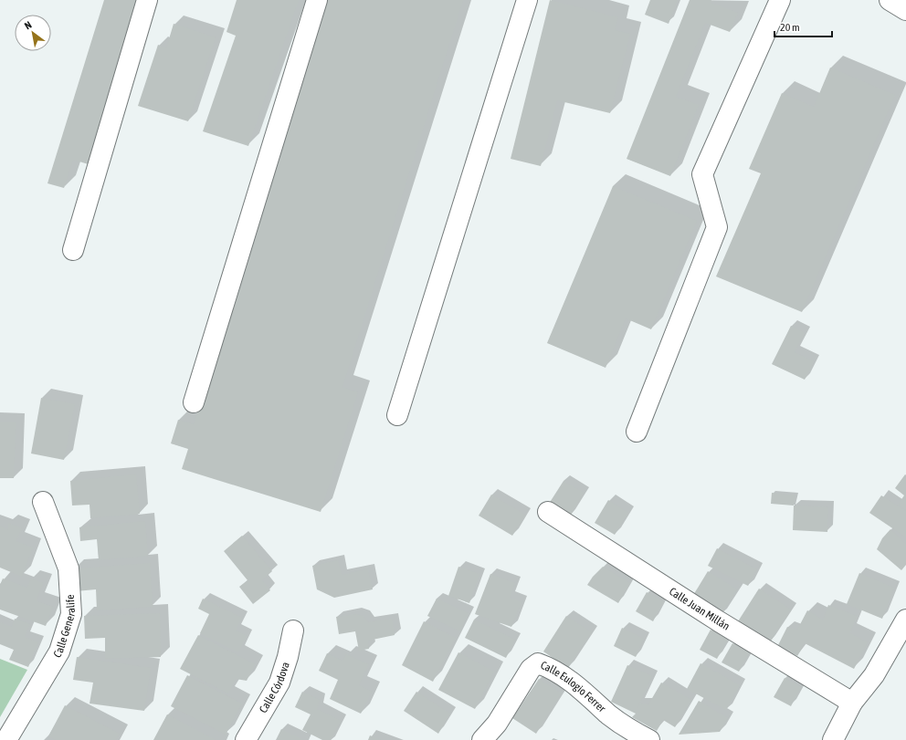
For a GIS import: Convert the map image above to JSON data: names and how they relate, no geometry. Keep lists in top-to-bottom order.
{
  "streets": {
    "street": [
      "Calle Juan Millán",
      "Calle Generalife",
      "Calle Córdova",
      "Calle Eulogio Ferrer"
    ]
  },
  "scale_bar": "20 m",
  "north": "top left"
}
